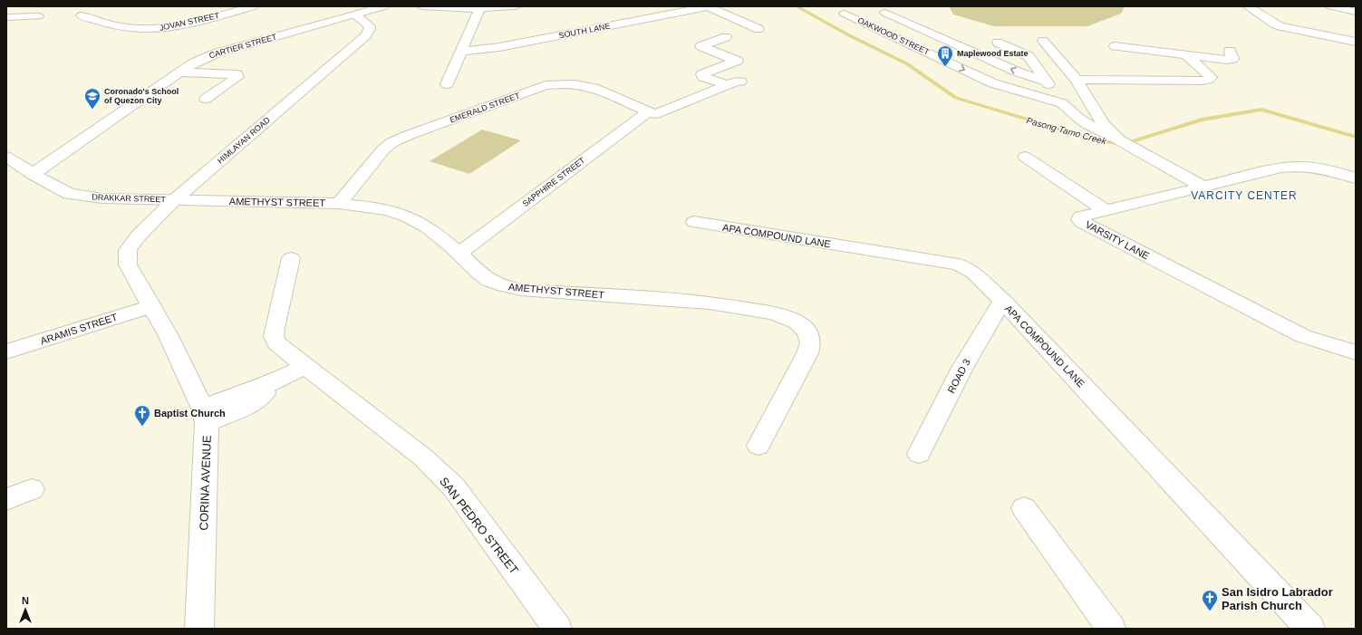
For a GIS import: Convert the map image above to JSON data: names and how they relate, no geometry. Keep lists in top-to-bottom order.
{
  "streets": {
    "street": [
      "JOVAN STREET",
      "SOUTH LANE",
      "OAKWOOD STREET",
      "CARTIER STREET",
      "EMERALD STREET",
      "HIMLAYAN ROAD",
      "SAPPHIRE STREET",
      "DRAKKAR STREET",
      "AMETHYST STREET",
      "APA COMPOUND LANE",
      "VARSITY LANE",
      "ARAMIS STREET",
      "ROAD 3",
      "CORINA AVENUE",
      "SAN PEDRO STREET"
    ]
  },
  "crossings": [
    ["CARTIER STREET", "HIMLAYAN ROAD"],
    ["CARTIER STREET", "DRAKKAR STREET"],
    ["EMERALD STREET", "SAPPHIRE STREET"],
    ["EMERALD STREET", "AMETHYST STREET"],
    ["HIMLAYAN ROAD", "DRAKKAR STREET"],
    ["HIMLAYAN ROAD", "AMETHYST STREET"],
    ["HIMLAYAN ROAD", "ARAMIS STREET"],
    ["HIMLAYAN ROAD", "CORINA AVENUE"],
    ["SAPPHIRE STREET", "AMETHYST STREET"],
    ["DRAKKAR STREET", "AMETHYST STREET"],
    ["APA COMPOUND LANE", "ROAD 3"],
    ["ARAMIS STREET", "CORINA AVENUE"]
  ],
  "districts": ["VARCITY CENTER"],
  "water": ["Pasong Tamo Creek"],
  "places": {
    "building": ["Maplewood Estate"],
    "school or university": ["Coronado's School of Quezon City"],
    "church": ["Baptist Church", "San Isidro Labrador Parish Church"]
  },
  "north": "top"
}
